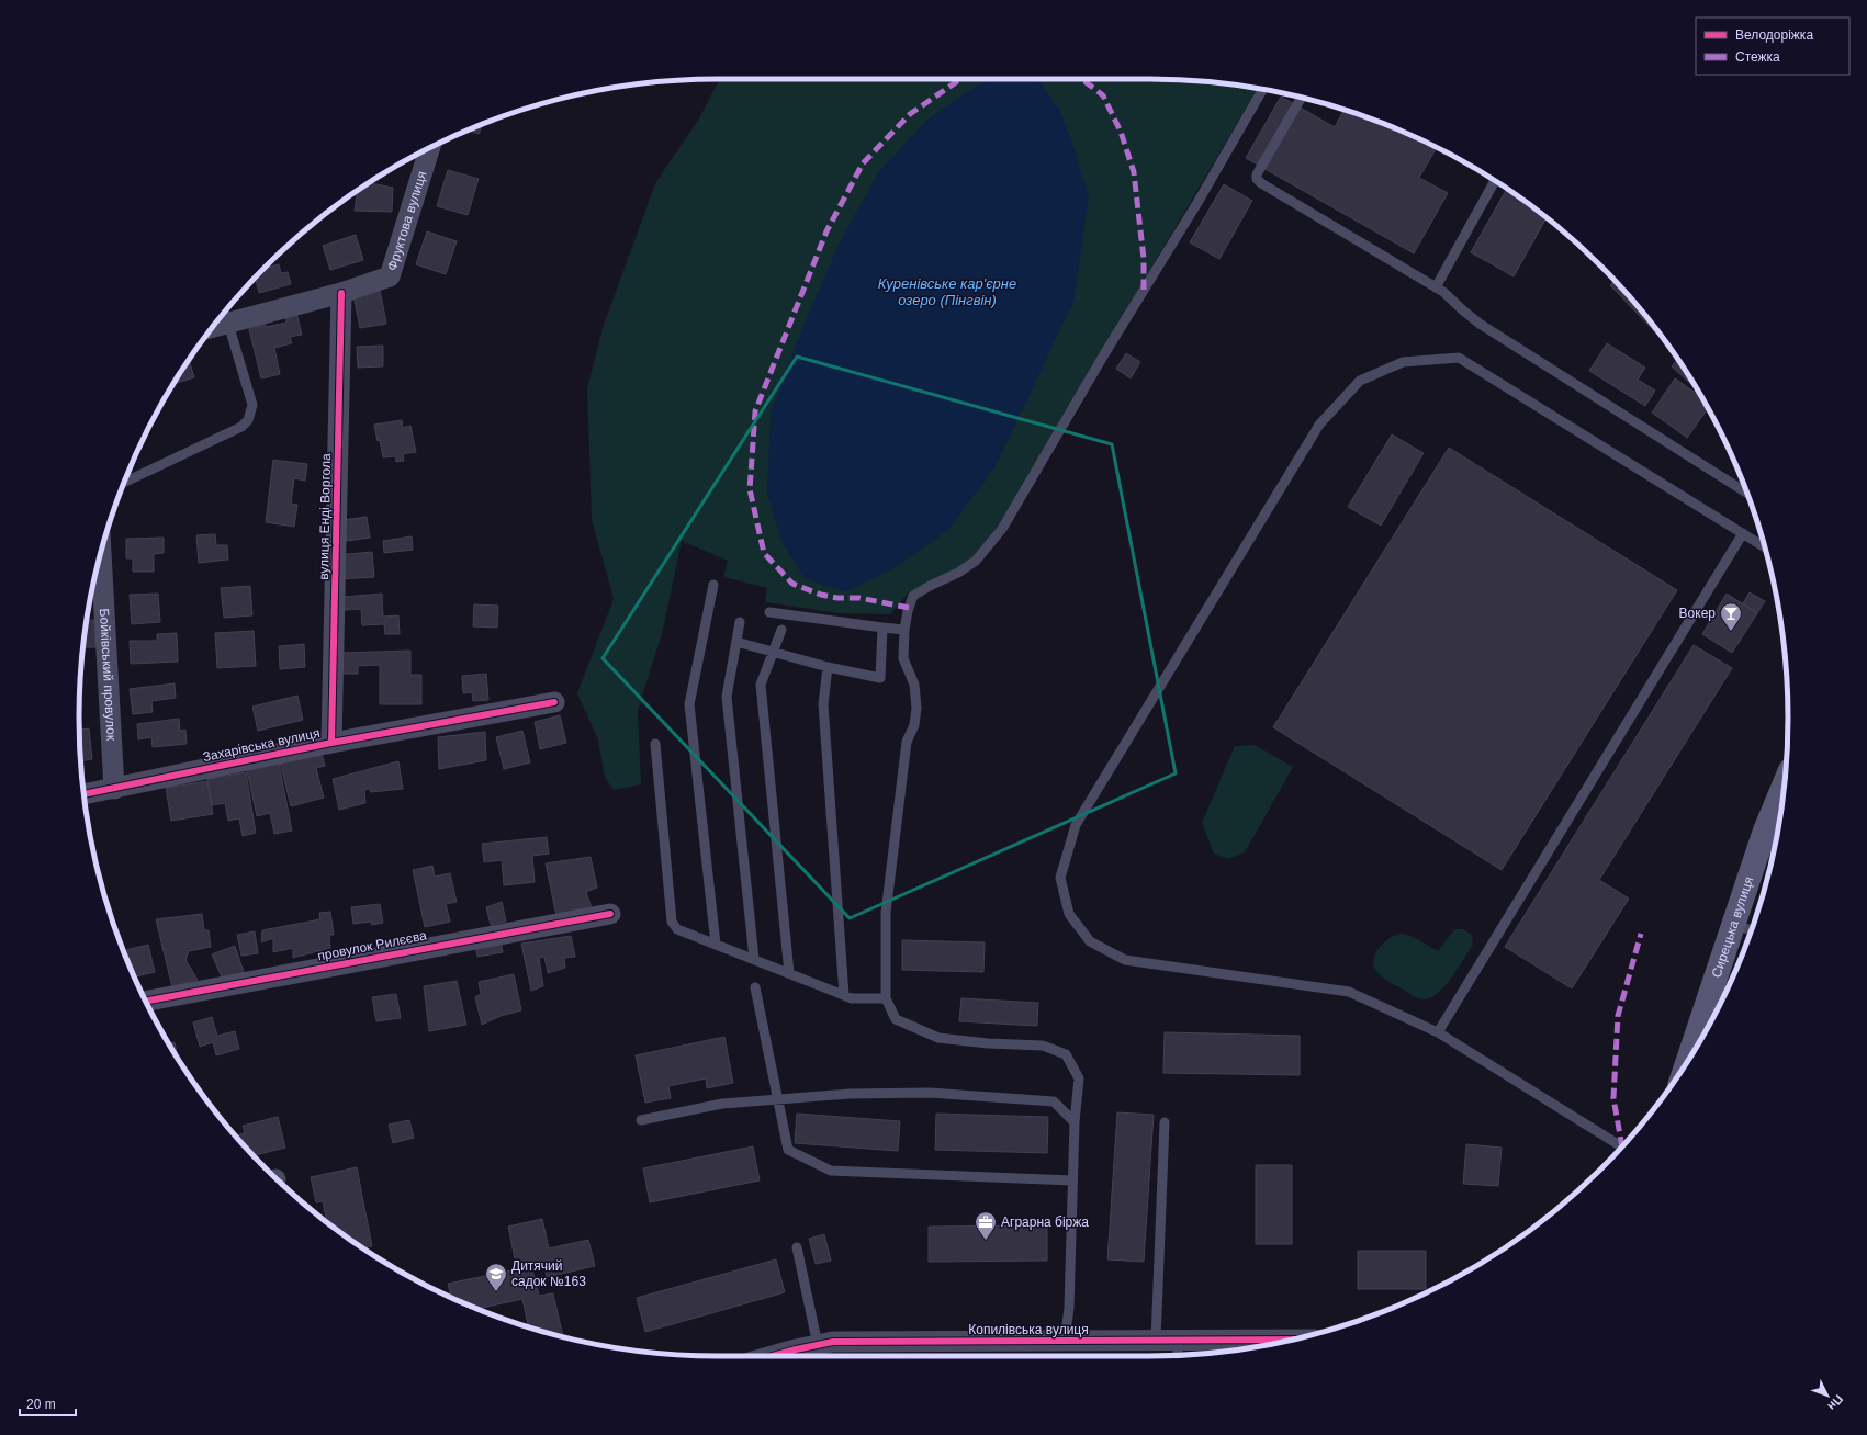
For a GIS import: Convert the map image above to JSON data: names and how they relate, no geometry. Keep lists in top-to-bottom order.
{
  "streets": {
    "main road": ["Сирецька вулиця"],
    "street": [
      "Фруктова вулиця",
      "вулиця Енді Воргола",
      "Бойківський провулок",
      "Захарівська вулиця",
      "провулок Рилєєва",
      "Копилівська вулиця"
    ]
  },
  "crossings": [
    ["Фруктова вулиця", "вулиця Енді Воргола"],
    ["вулиця Енді Воргола", "Захарівська вулиця"],
    ["Бойківський провулок", "Захарівська вулиця"]
  ],
  "water": ["Куренівське кар'єрне озеро (Пінгвін)"],
  "places": {
    "bar": ["Вокер"],
    "office": ["Аграрна біржа"],
    "school or university": ["Дитячий садок №163"]
  },
  "legend": ["Велодоріжка", "Стежка"],
  "scale_bar": "20 m",
  "north": "bottom right"
}
